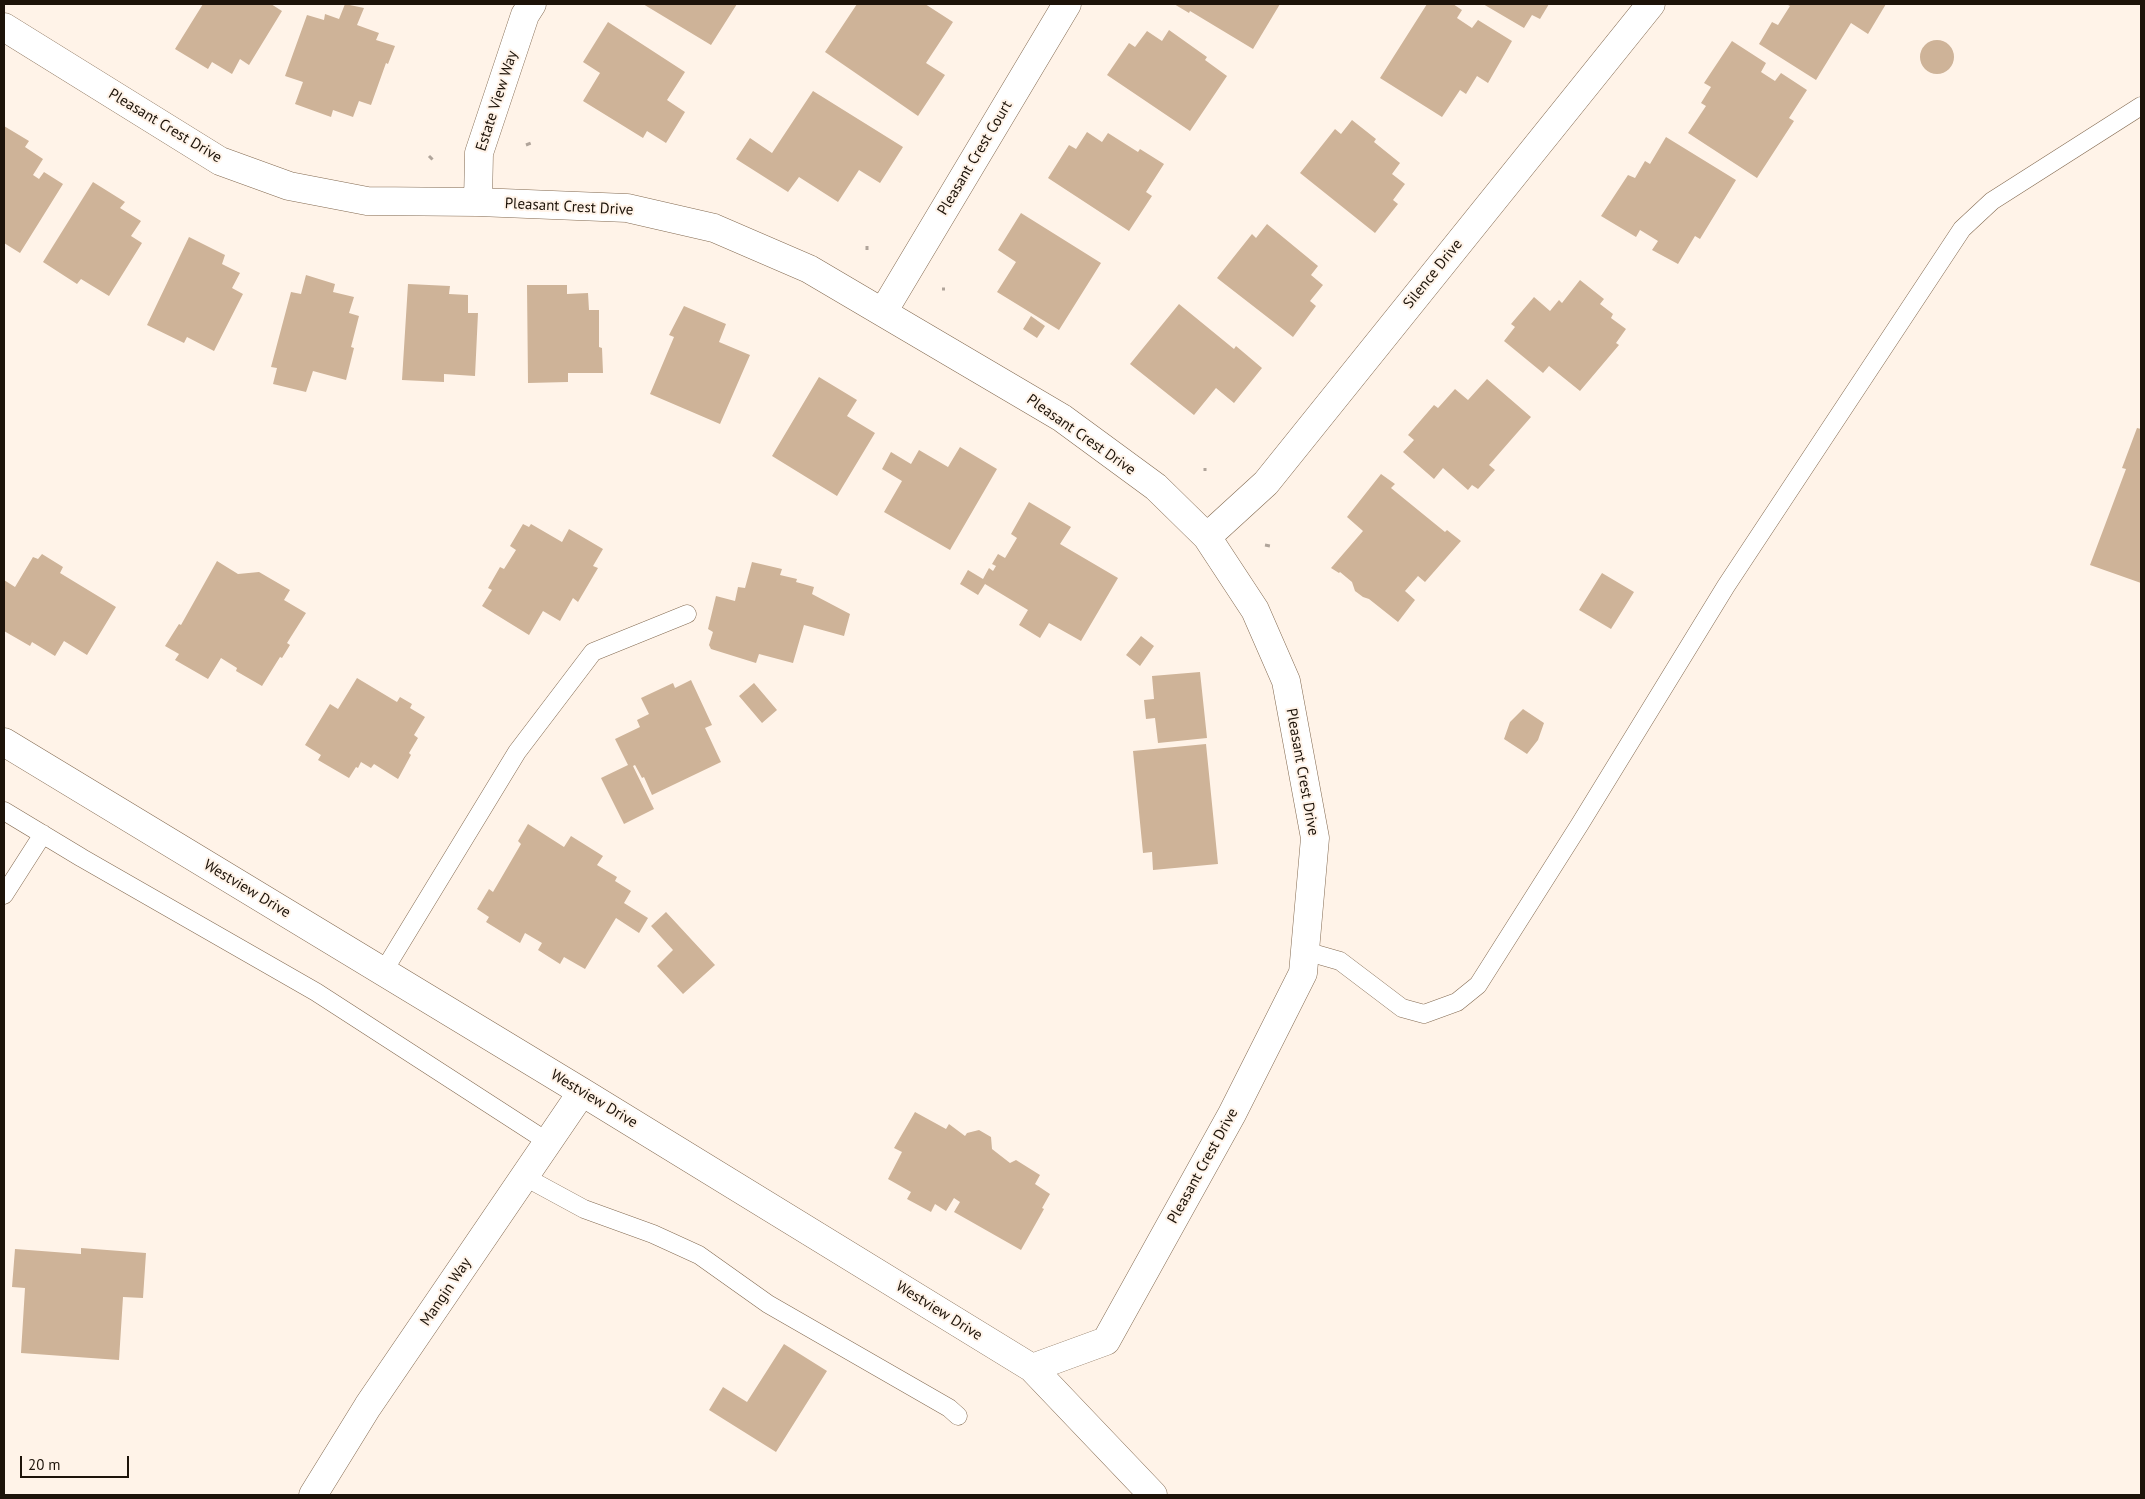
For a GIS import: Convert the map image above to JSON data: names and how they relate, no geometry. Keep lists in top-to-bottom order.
{
  "streets": {
    "street": [
      "Estate View Way",
      "Pleasant Crest Drive",
      "Pleasant Crest Court",
      "Silence Drive",
      "Westview Drive",
      "Mangin Way"
    ]
  },
  "crossings": [
    ["Estate View Way", "Pleasant Crest Drive"],
    ["Pleasant Crest Drive", "Pleasant Crest Court"],
    ["Pleasant Crest Drive", "Silence Drive"],
    ["Pleasant Crest Drive", "Westview Drive"],
    ["Westview Drive", "Mangin Way"]
  ],
  "scale_bar": "20 m"
}
